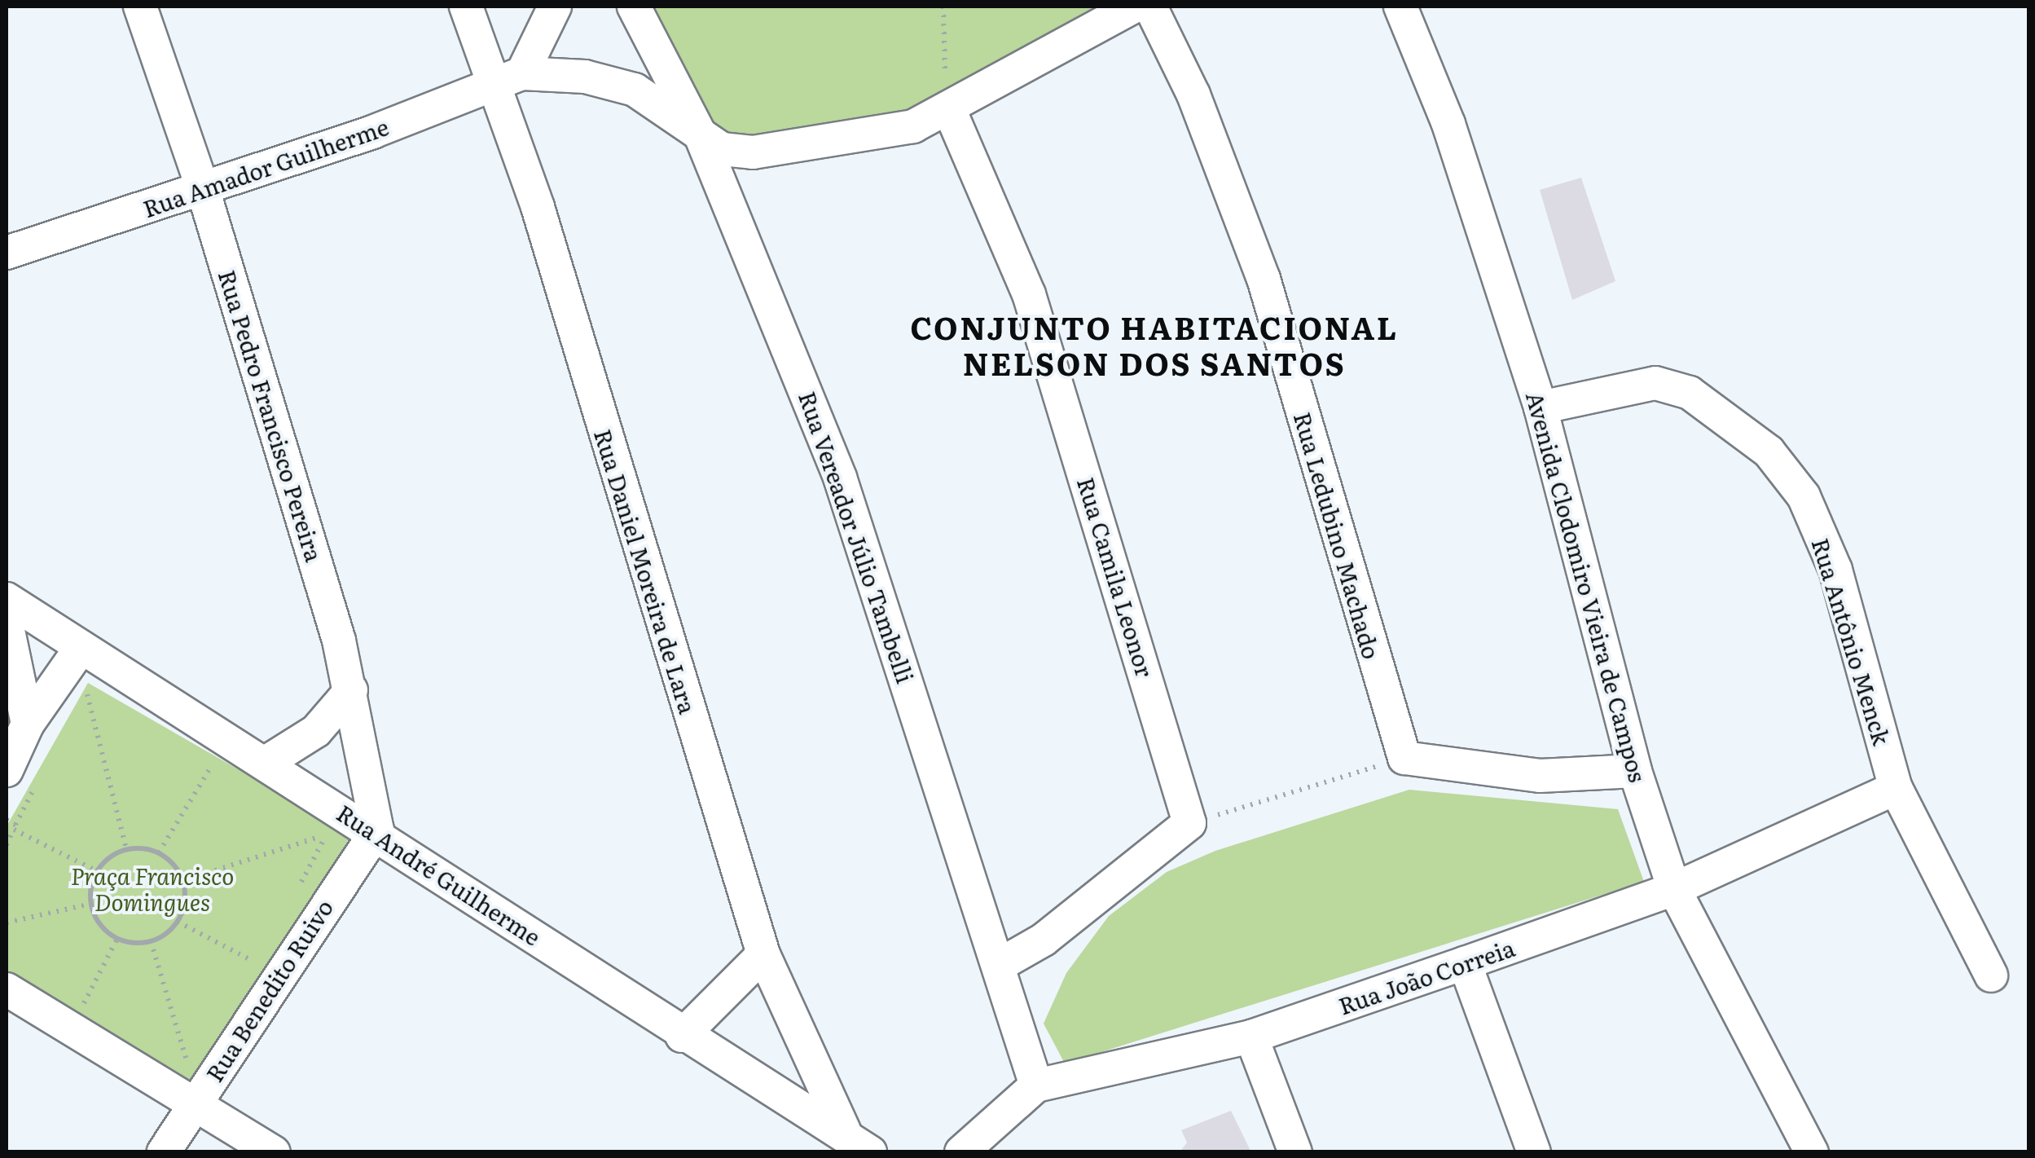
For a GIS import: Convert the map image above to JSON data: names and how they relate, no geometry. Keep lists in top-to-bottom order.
{
  "streets": {
    "street": [
      "Rua Amador Guilherme",
      "Rua Pedro Francisco Pereira",
      "Rua Ledubino Machado",
      "Rua Vereador Júlio Tambelli",
      "Rua Daniel Moreira de Lara",
      "Rua Camila Leonor",
      "Avenida Clodomiro Vieira de Campos",
      "Rua Antônio Menck",
      "Rua André Guilherme",
      "Rua João Correia",
      "Rua Benedito Ruivo"
    ]
  },
  "crossings": [
    ["Rua Amador Guilherme", "Rua Pedro Francisco Pereira"],
    ["Rua Amador Guilherme", "Rua Vereador Júlio Tambelli"],
    ["Rua Amador Guilherme", "Rua Daniel Moreira de Lara"],
    ["Rua Amador Guilherme", "Rua Camila Leonor"],
    ["Rua Pedro Francisco Pereira", "Rua André Guilherme"],
    ["Rua Pedro Francisco Pereira", "Rua Benedito Ruivo"],
    ["Rua Vereador Júlio Tambelli", "Rua João Correia"],
    ["Rua Daniel Moreira de Lara", "Rua André Guilherme"],
    ["Avenida Clodomiro Vieira de Campos", "Rua Antônio Menck"],
    ["Avenida Clodomiro Vieira de Campos", "Rua João Correia"],
    ["Rua Antônio Menck", "Rua João Correia"],
    ["Rua André Guilherme", "Rua Benedito Ruivo"]
  ],
  "districts": ["CONJUNTO HABITACIONAL NELSON DOS SANTOS"],
  "parks": ["Praça Francisco Domingues"]
}
